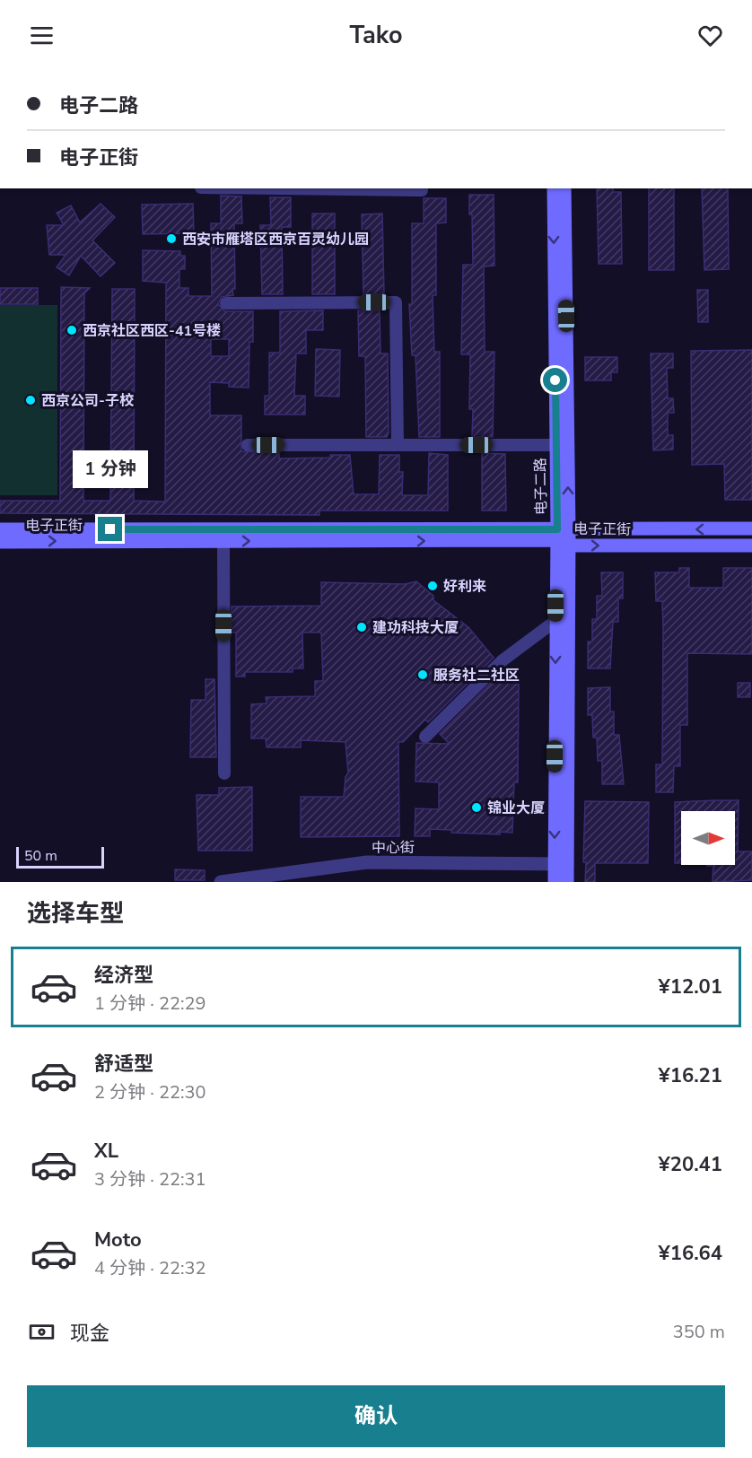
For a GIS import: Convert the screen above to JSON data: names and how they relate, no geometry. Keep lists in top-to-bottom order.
{
  "streets": {
    "main road": ["电子二路", "电子正街"],
    "street": ["中心街"]
  },
  "crossings": [
    ["电子二路", "电子正街"],
    ["电子二路", "中心街"]
  ],
  "places": [
    "西安市雁塔区西京百灵幼儿园",
    "西京社区西区-41号楼",
    "西京公司-子校",
    "好利来",
    "建功科技大厦",
    "服务社二社区",
    "锦业大厦"
  ],
  "scale_bar": "50 m",
  "north": "right",
  "page": {
    "header": "Tako",
    "banner": ["电子二路", "电子正街"],
    "bubble": "1 分钟",
    "scale": "50 m",
    "heading": "选择车型",
    "list": [
      {
        "name": "经济型",
        "note": "1 分钟 · 22:29",
        "value": "¥12.01"
      },
      {
        "name": "舒适型",
        "note": "2 分钟 · 22:30",
        "value": "¥16.21"
      },
      {
        "name": "XL",
        "note": "3 分钟 · 22:31",
        "value": "¥20.41"
      },
      {
        "name": "Moto",
        "note": "4 分钟 · 22:32",
        "value": "¥16.64"
      }
    ],
    "pay": ["现金", "350 m"],
    "buttons": "确认"
  }
}
